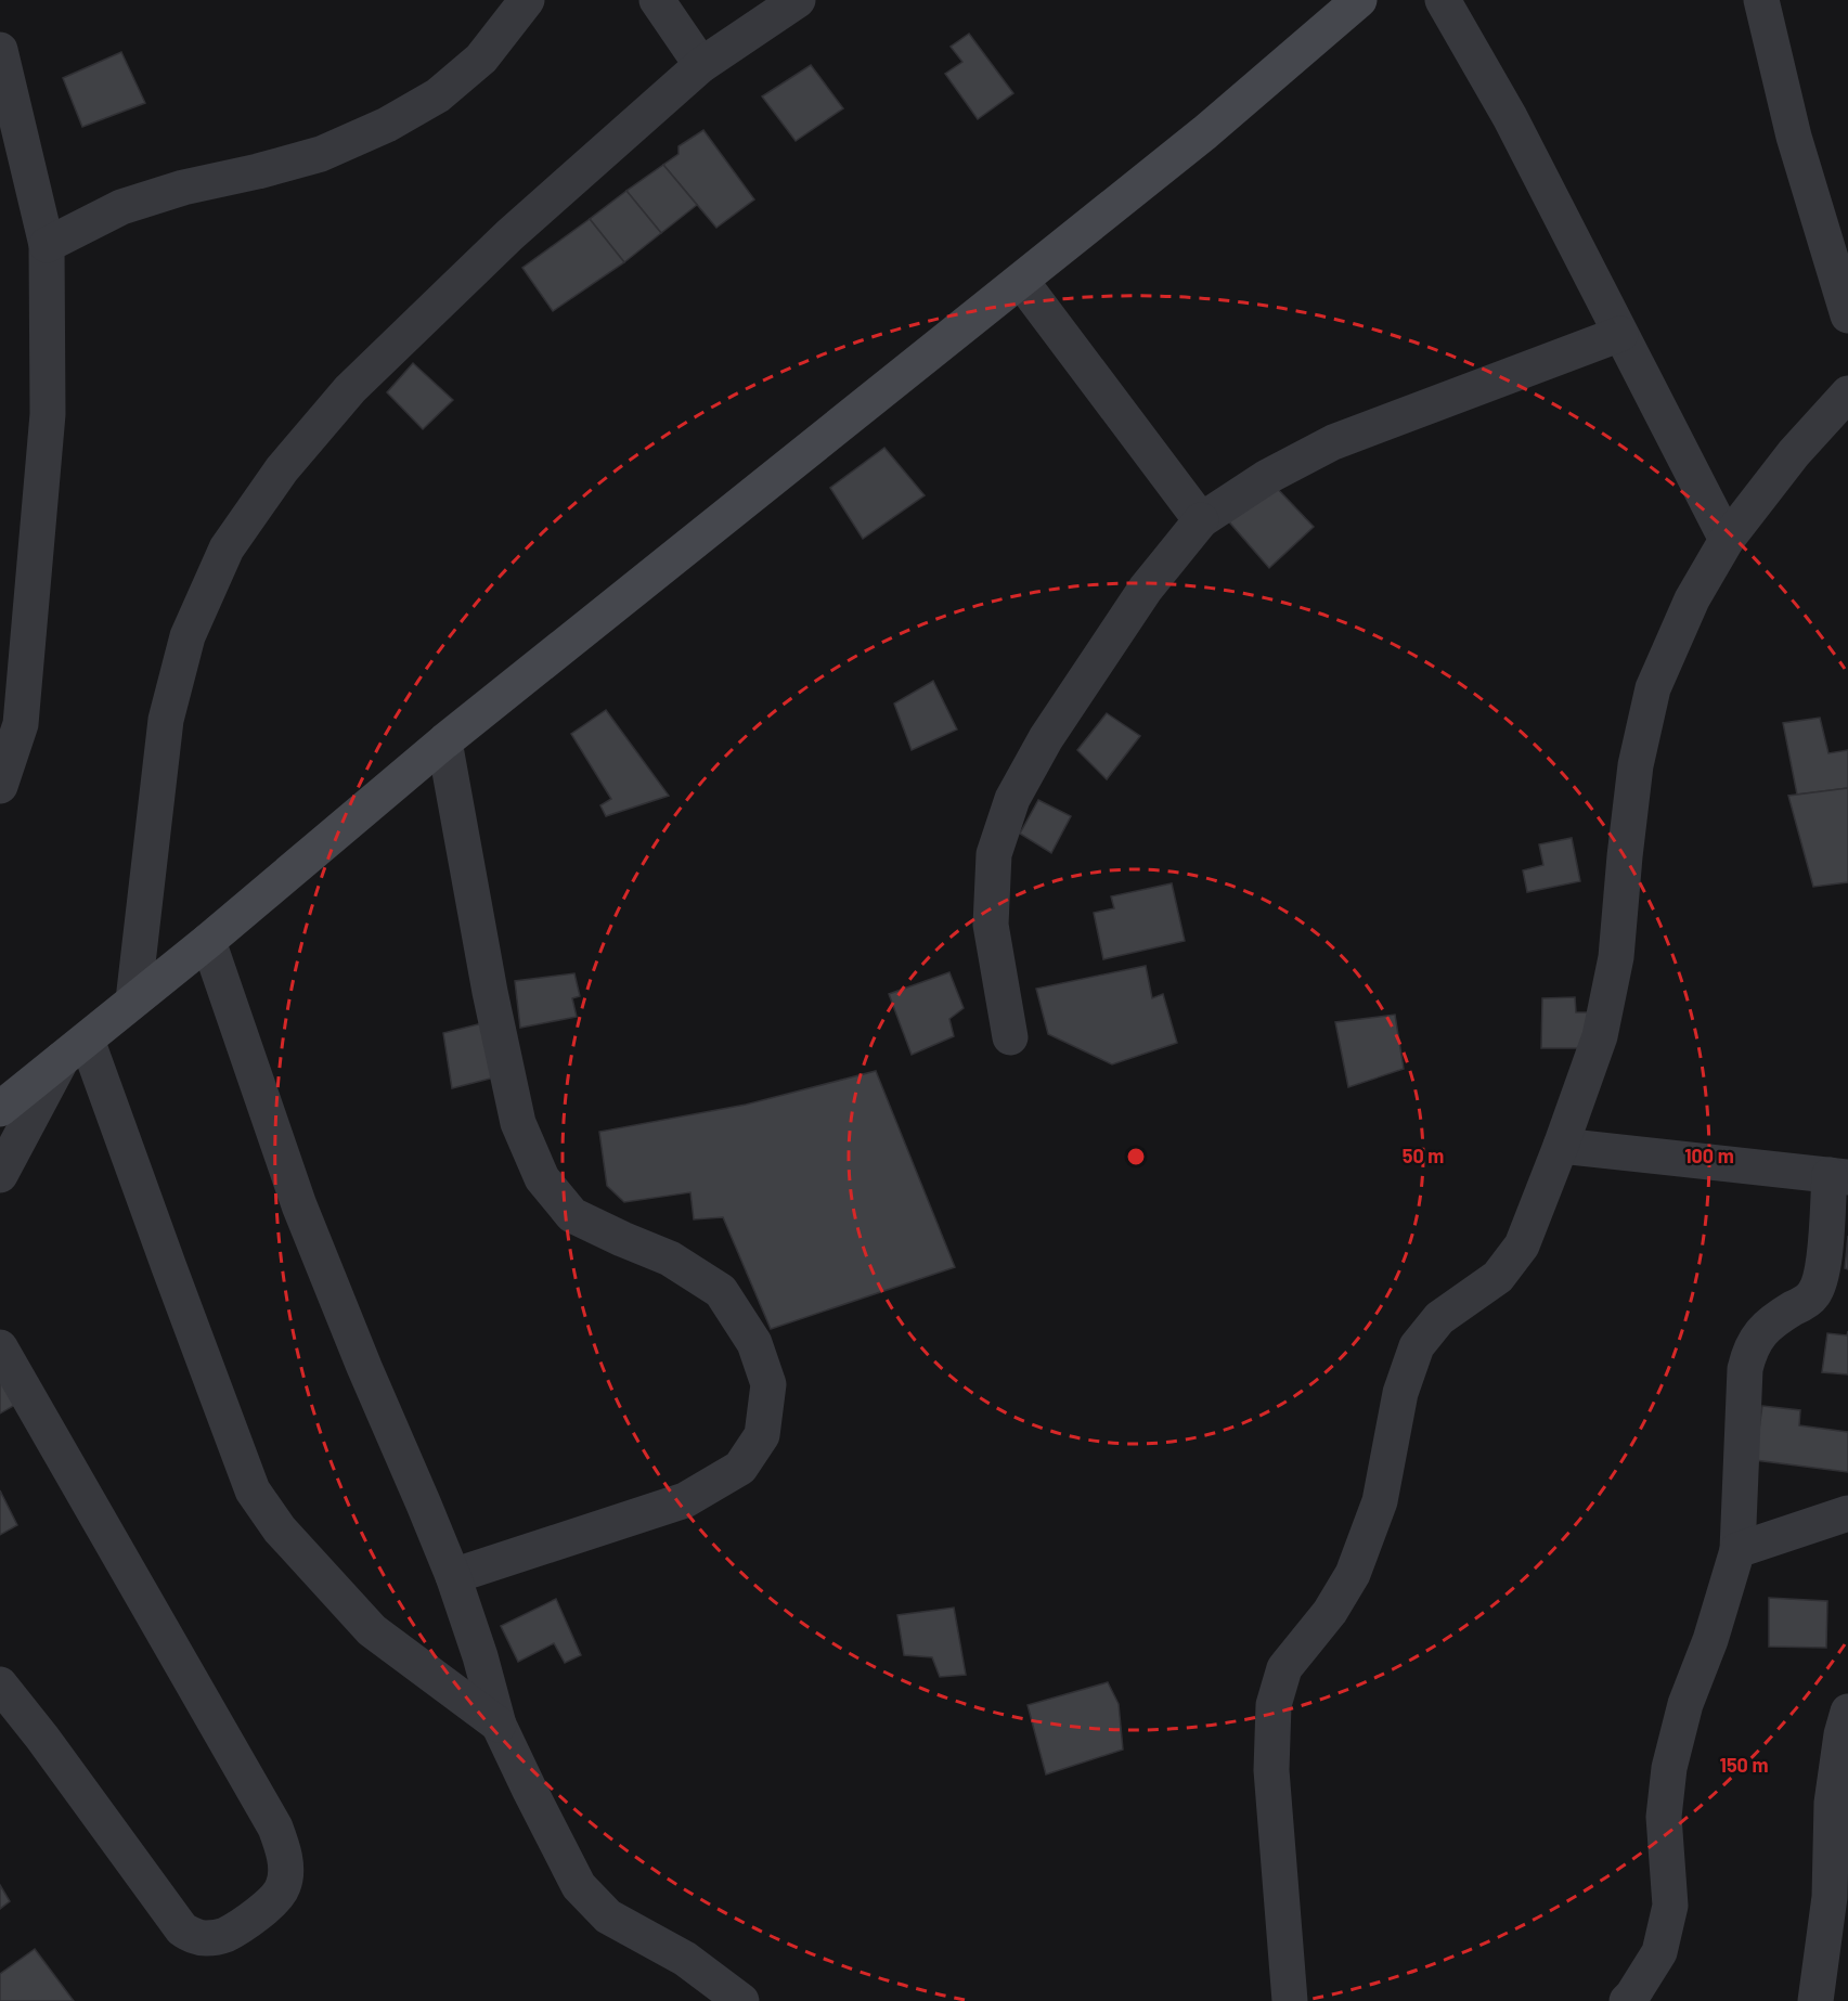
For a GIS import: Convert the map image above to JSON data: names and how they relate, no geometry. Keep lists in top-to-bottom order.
{
  "rings": ["50 m", "100 m", "150 m"]
}
